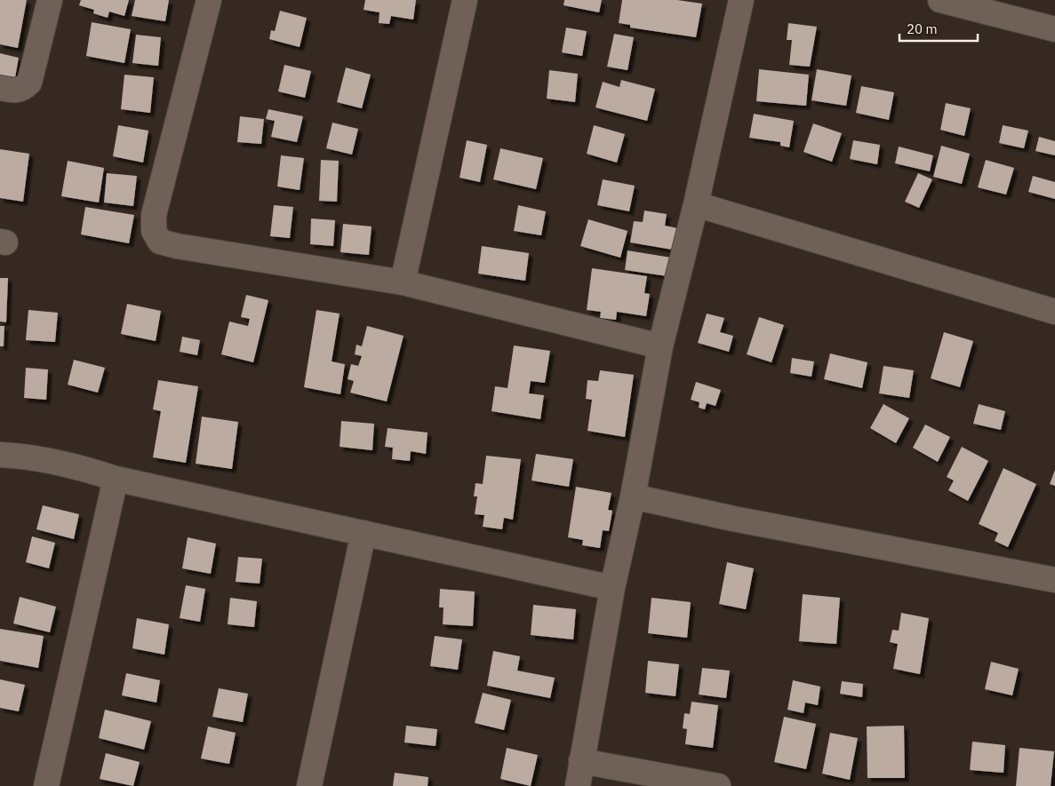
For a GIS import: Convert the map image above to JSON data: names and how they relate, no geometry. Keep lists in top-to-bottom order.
{
  "scale_bar": "20 m"
}
